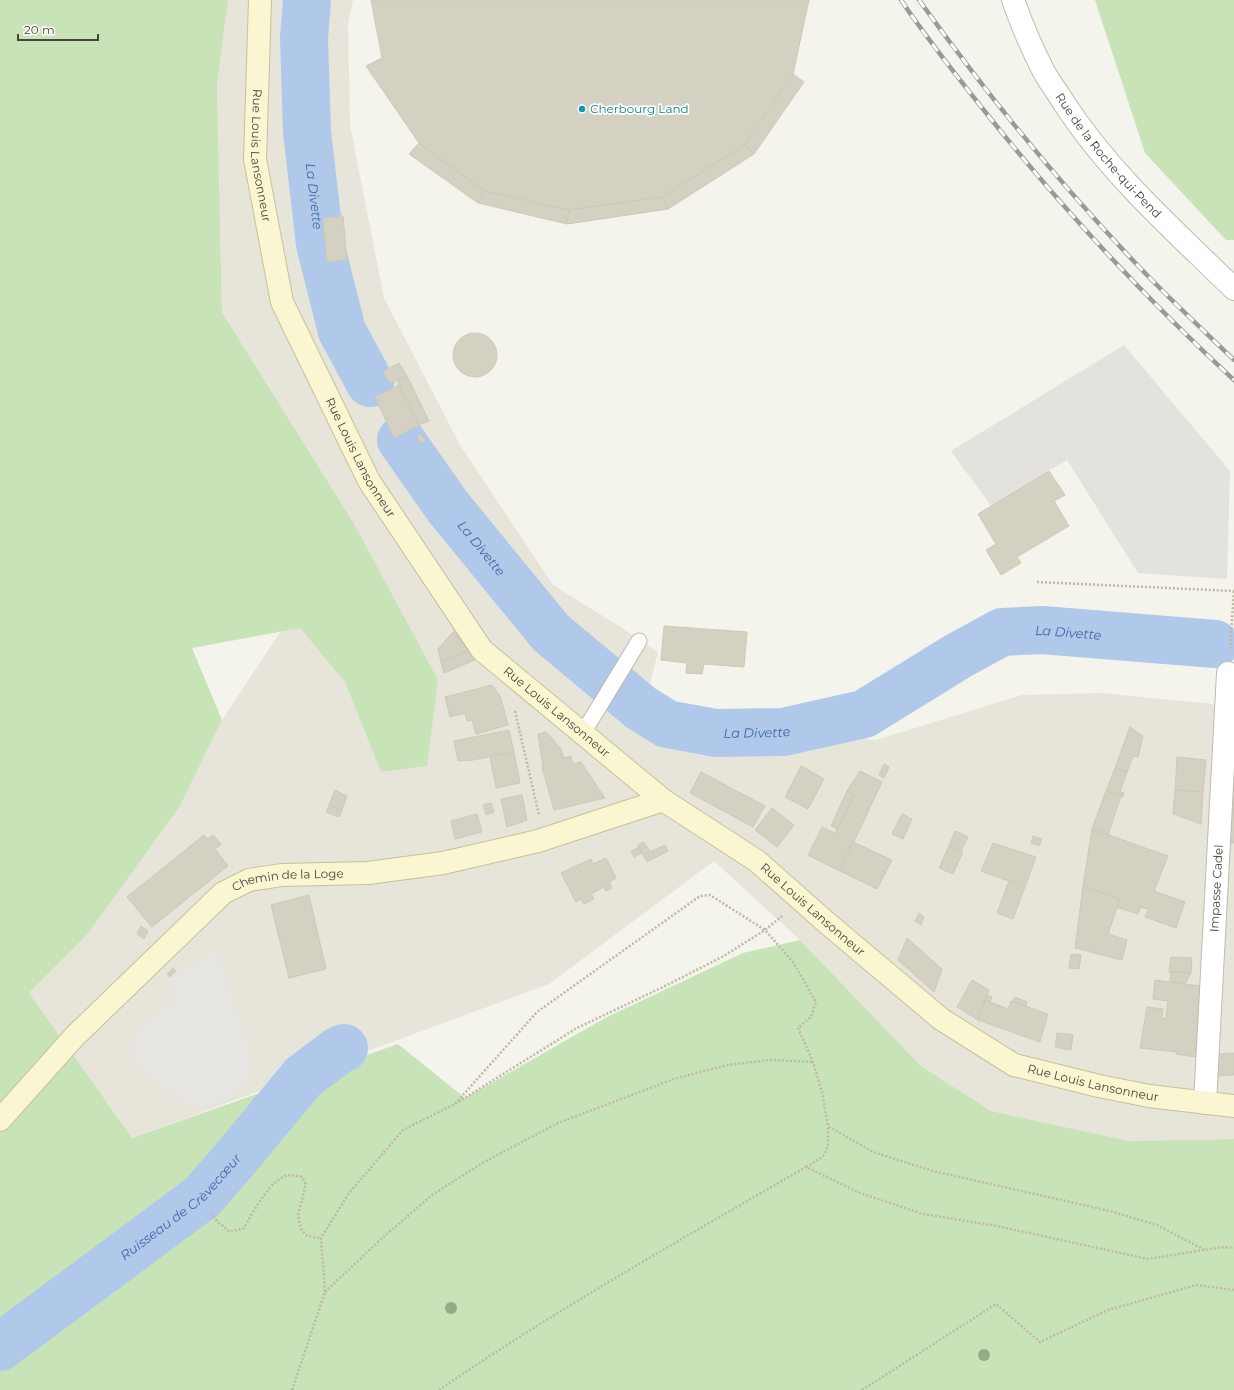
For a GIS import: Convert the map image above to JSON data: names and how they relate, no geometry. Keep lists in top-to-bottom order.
{
  "streets": {
    "main road": ["Rue Louis Lansonneur", "Chemin de la Loge"],
    "street": ["Rue de la Roche-qui-Pend", "Impasse Cadel"]
  },
  "crossings": [
    ["Rue Louis Lansonneur", "Chemin de la Loge"],
    ["Rue Louis Lansonneur", "Impasse Cadel"]
  ],
  "water": ["La Divette", "Ruisseau de Crèvecœur"],
  "places": ["Cherbourg Land"],
  "scale_bar": "20 m"
}
